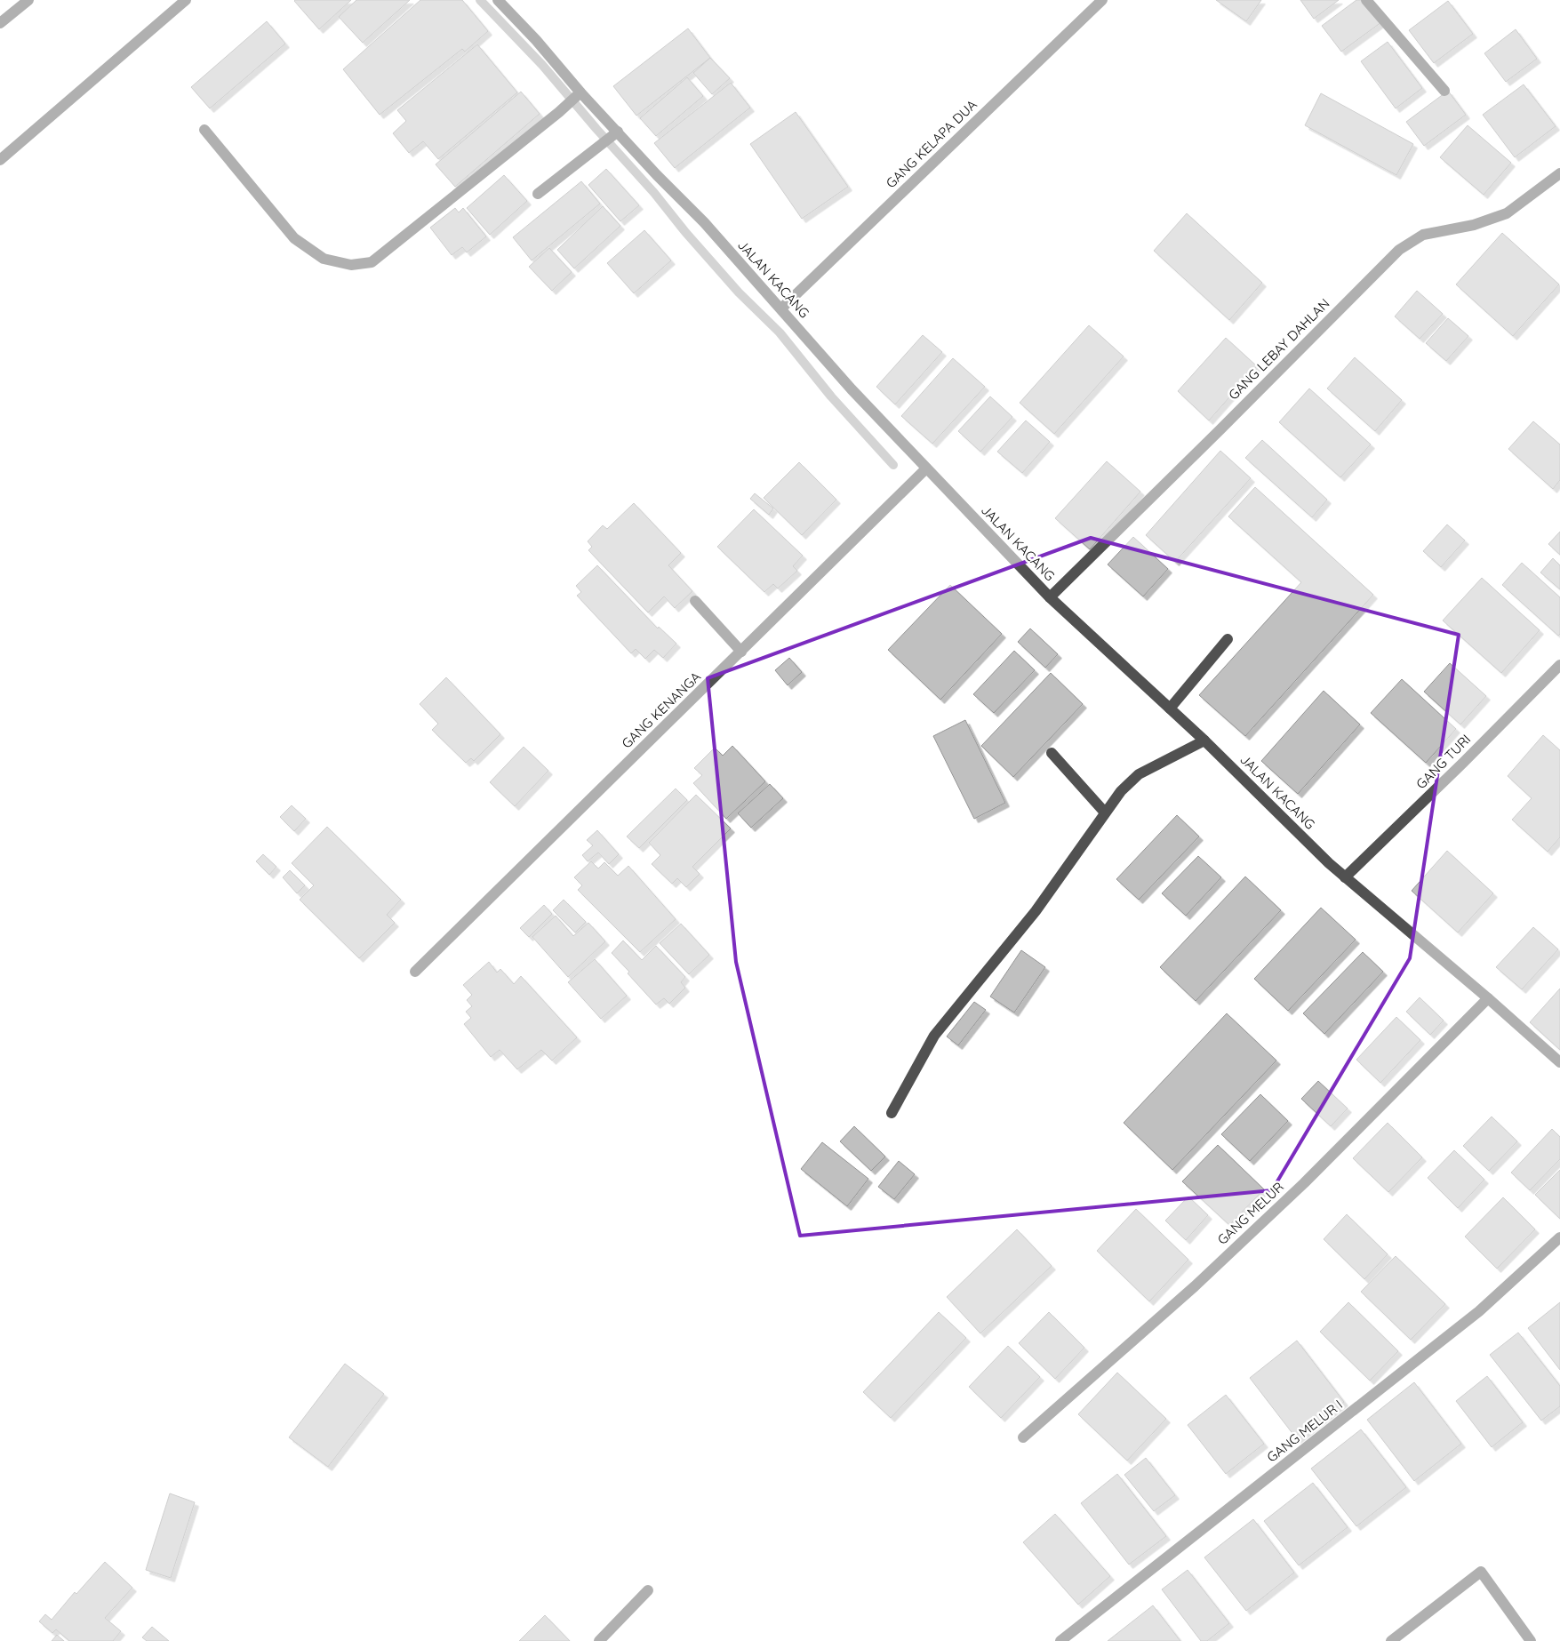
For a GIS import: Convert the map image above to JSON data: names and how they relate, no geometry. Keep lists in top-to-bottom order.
{
  "streets": {
    "street": [
      "GANG KELAPA DUA",
      "JALAN KACANG",
      "GANG LEBAY DAHLAN",
      "GANG KENANGA",
      "GANG TURI",
      "GANG MELUR",
      "GANG MELUR I"
    ]
  },
  "crossings": [
    ["GANG KELAPA DUA", "JALAN KACANG"],
    ["JALAN KACANG", "GANG LEBAY DAHLAN"],
    ["JALAN KACANG", "GANG KENANGA"],
    ["JALAN KACANG", "GANG TURI"],
    ["JALAN KACANG", "GANG MELUR"]
  ]
}
